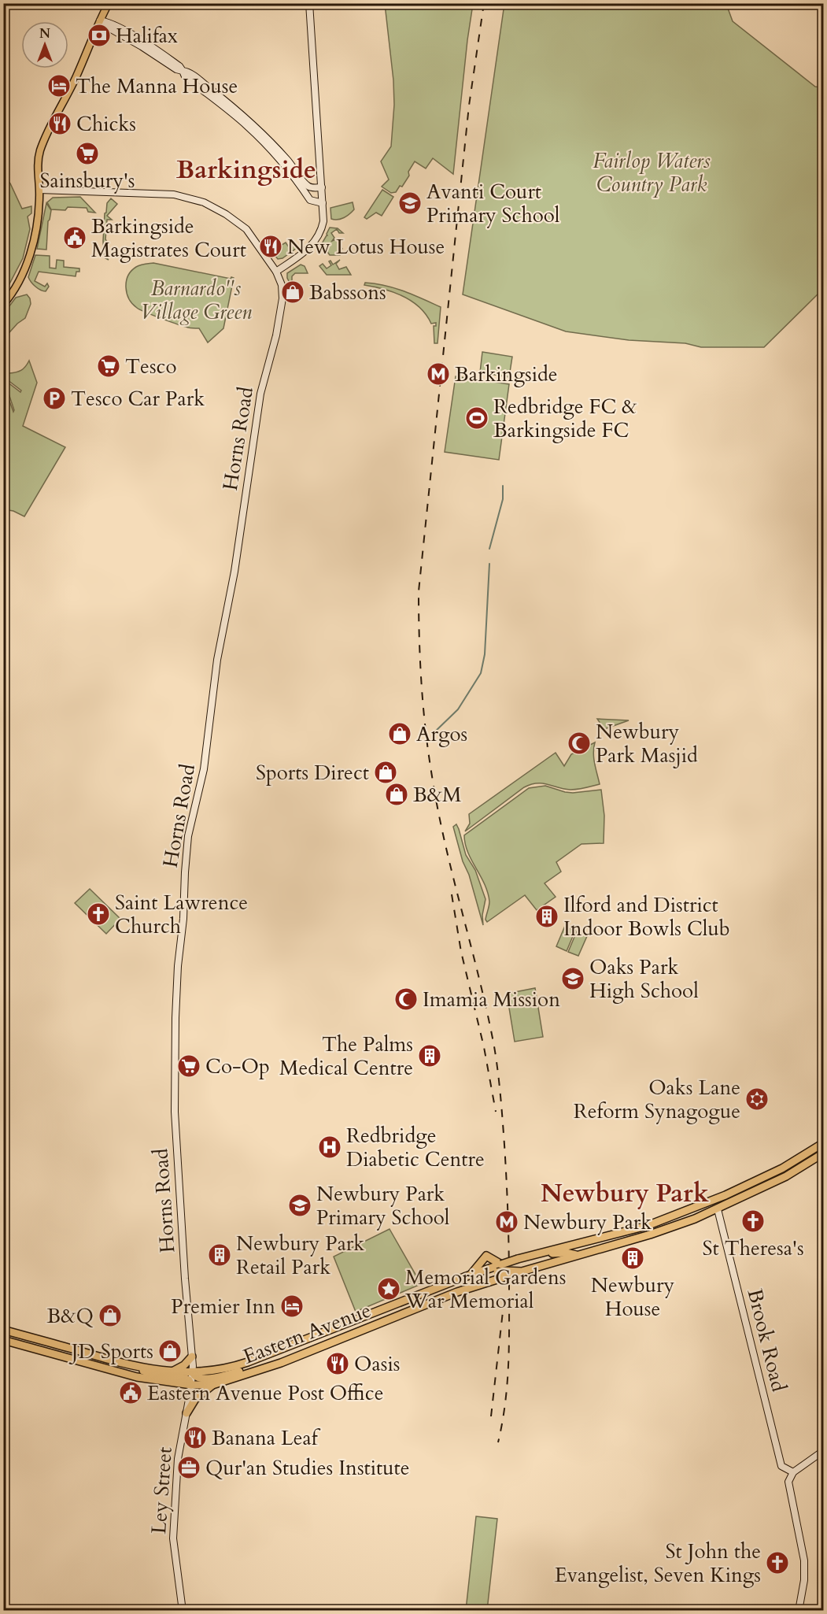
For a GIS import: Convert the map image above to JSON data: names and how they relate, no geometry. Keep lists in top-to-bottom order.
{
  "streets": {
    "highway": ["Eastern Avenue"],
    "street": ["Horns Road", "Brook Road", "Ley Street"]
  },
  "crossings": [
    ["Horns Road", "Eastern Avenue"],
    ["Horns Road", "Ley Street"],
    ["Eastern Avenue", "Brook Road"],
    ["Eastern Avenue", "Ley Street"]
  ],
  "districts": ["Barkingside", "Newbury Park"],
  "parks": ["Fairlop Waters Country Park", "Barnardo''s Village Green"],
  "places": {
    "bank": ["Halifax"],
    "hotel": ["The Manna House", "Premier Inn"],
    "restaurant": [
      "Chicks",
      "New Lotus House",
      "Oasis",
      "Banana Leaf"
    ],
    "supermarket": ["Sainsbury's", "Tesco", "Co-Op"],
    "school or university": ["Avanti Court Primary School", "Oaks Park High School", "Newbury Park Primary School"],
    "public building": ["Barkingside Magistrates Court", "Eastern Avenue Post Office"],
    "shop": [
      "Babssons",
      "Argos",
      "Sports Direct",
      "B&M",
      "B&Q",
      "JD Sports"
    ],
    "metro station": ["Barkingside", "Newbury Park"],
    "parking": ["Tesco Car Park"],
    "sports": ["Redbridge FC & Barkingside FC"],
    "mosque": ["Newbury Park Masjid", "Imamia Mission"],
    "church": ["Saint Lawrence Church", "St Theresa's", "St John the Evangelist, Seven Kings"],
    "building": [
      "Ilford and District Indoor Bowls Club",
      "The Palms Medical Centre",
      "Newbury Park Retail Park",
      "Newbury House"
    ],
    "synagogue": ["Oaks Lane Reform Synagogue"],
    "hospital": ["Redbridge Diabetic Centre"],
    "place": ["Memorial Gardens War Memorial"],
    "office": ["Qur'an Studies Institute"]
  },
  "north": "top"
}
